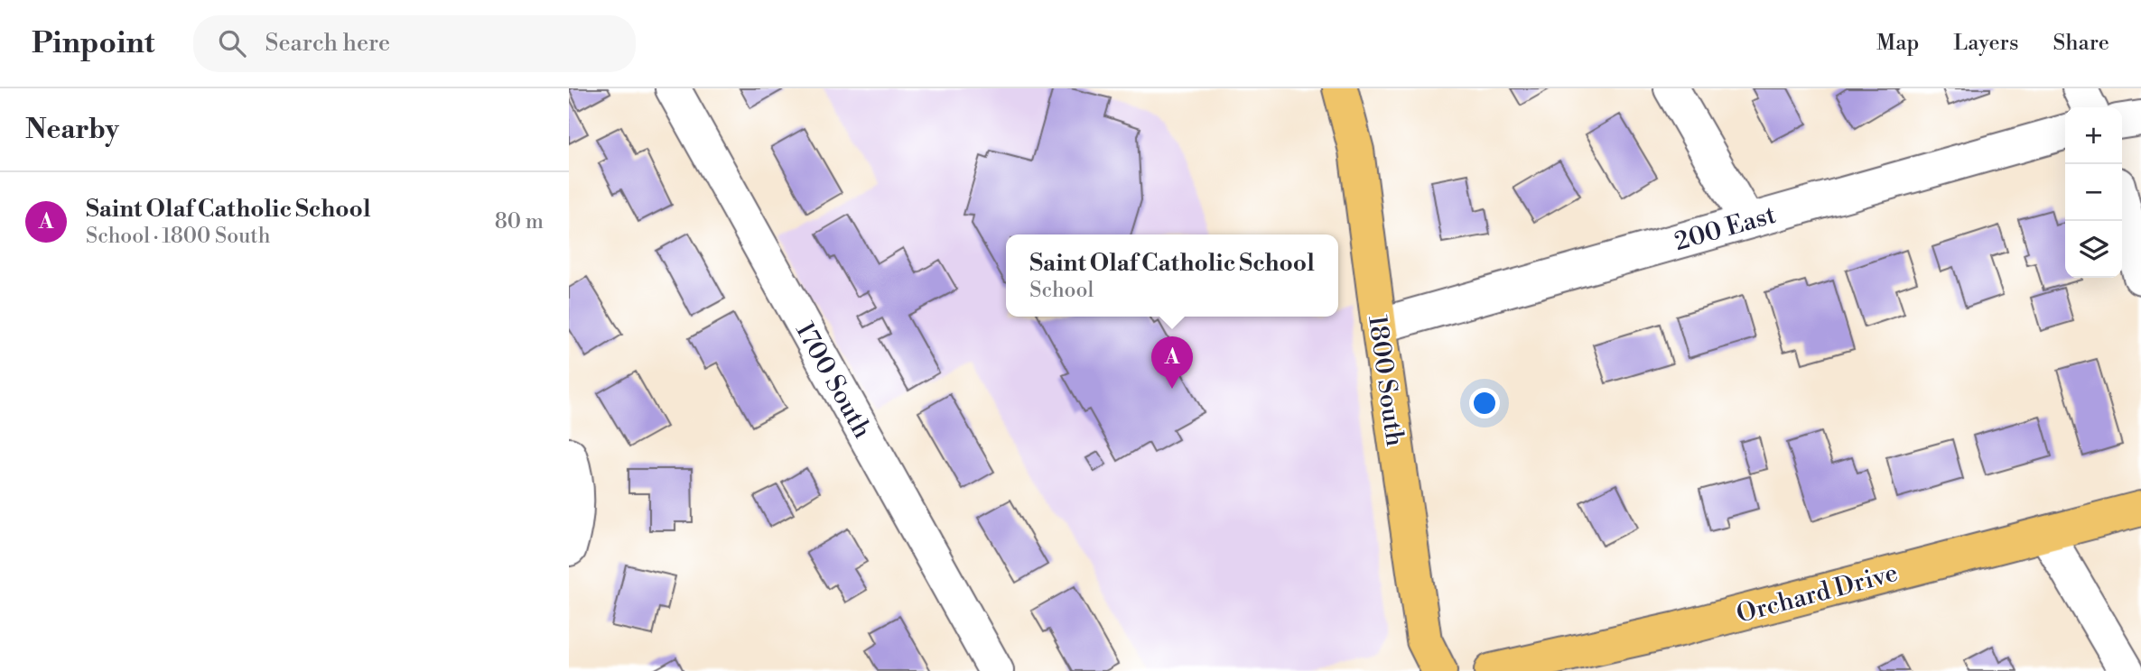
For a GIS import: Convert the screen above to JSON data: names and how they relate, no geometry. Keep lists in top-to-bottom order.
{
  "streets": {
    "main road": ["1800 South", "Orchard Drive"],
    "street": ["200 East", "1700 South"]
  },
  "crossings": [
    ["200 East", "1800 South"]
  ],
  "page": {
    "header": "Pinpoint",
    "search": "Search here",
    "nav": ["Map", "Layers", "Share"],
    "heading": "Nearby",
    "map_buttons": ["+", "−"],
    "list": [
      {
        "mark": "A",
        "name": "Saint Olaf Catholic School",
        "note": "School · 1800 South",
        "value": "80 m"
      }
    ],
    "popup": ["Saint Olaf Catholic School", "School"],
    "pins": "A"
  }
}
